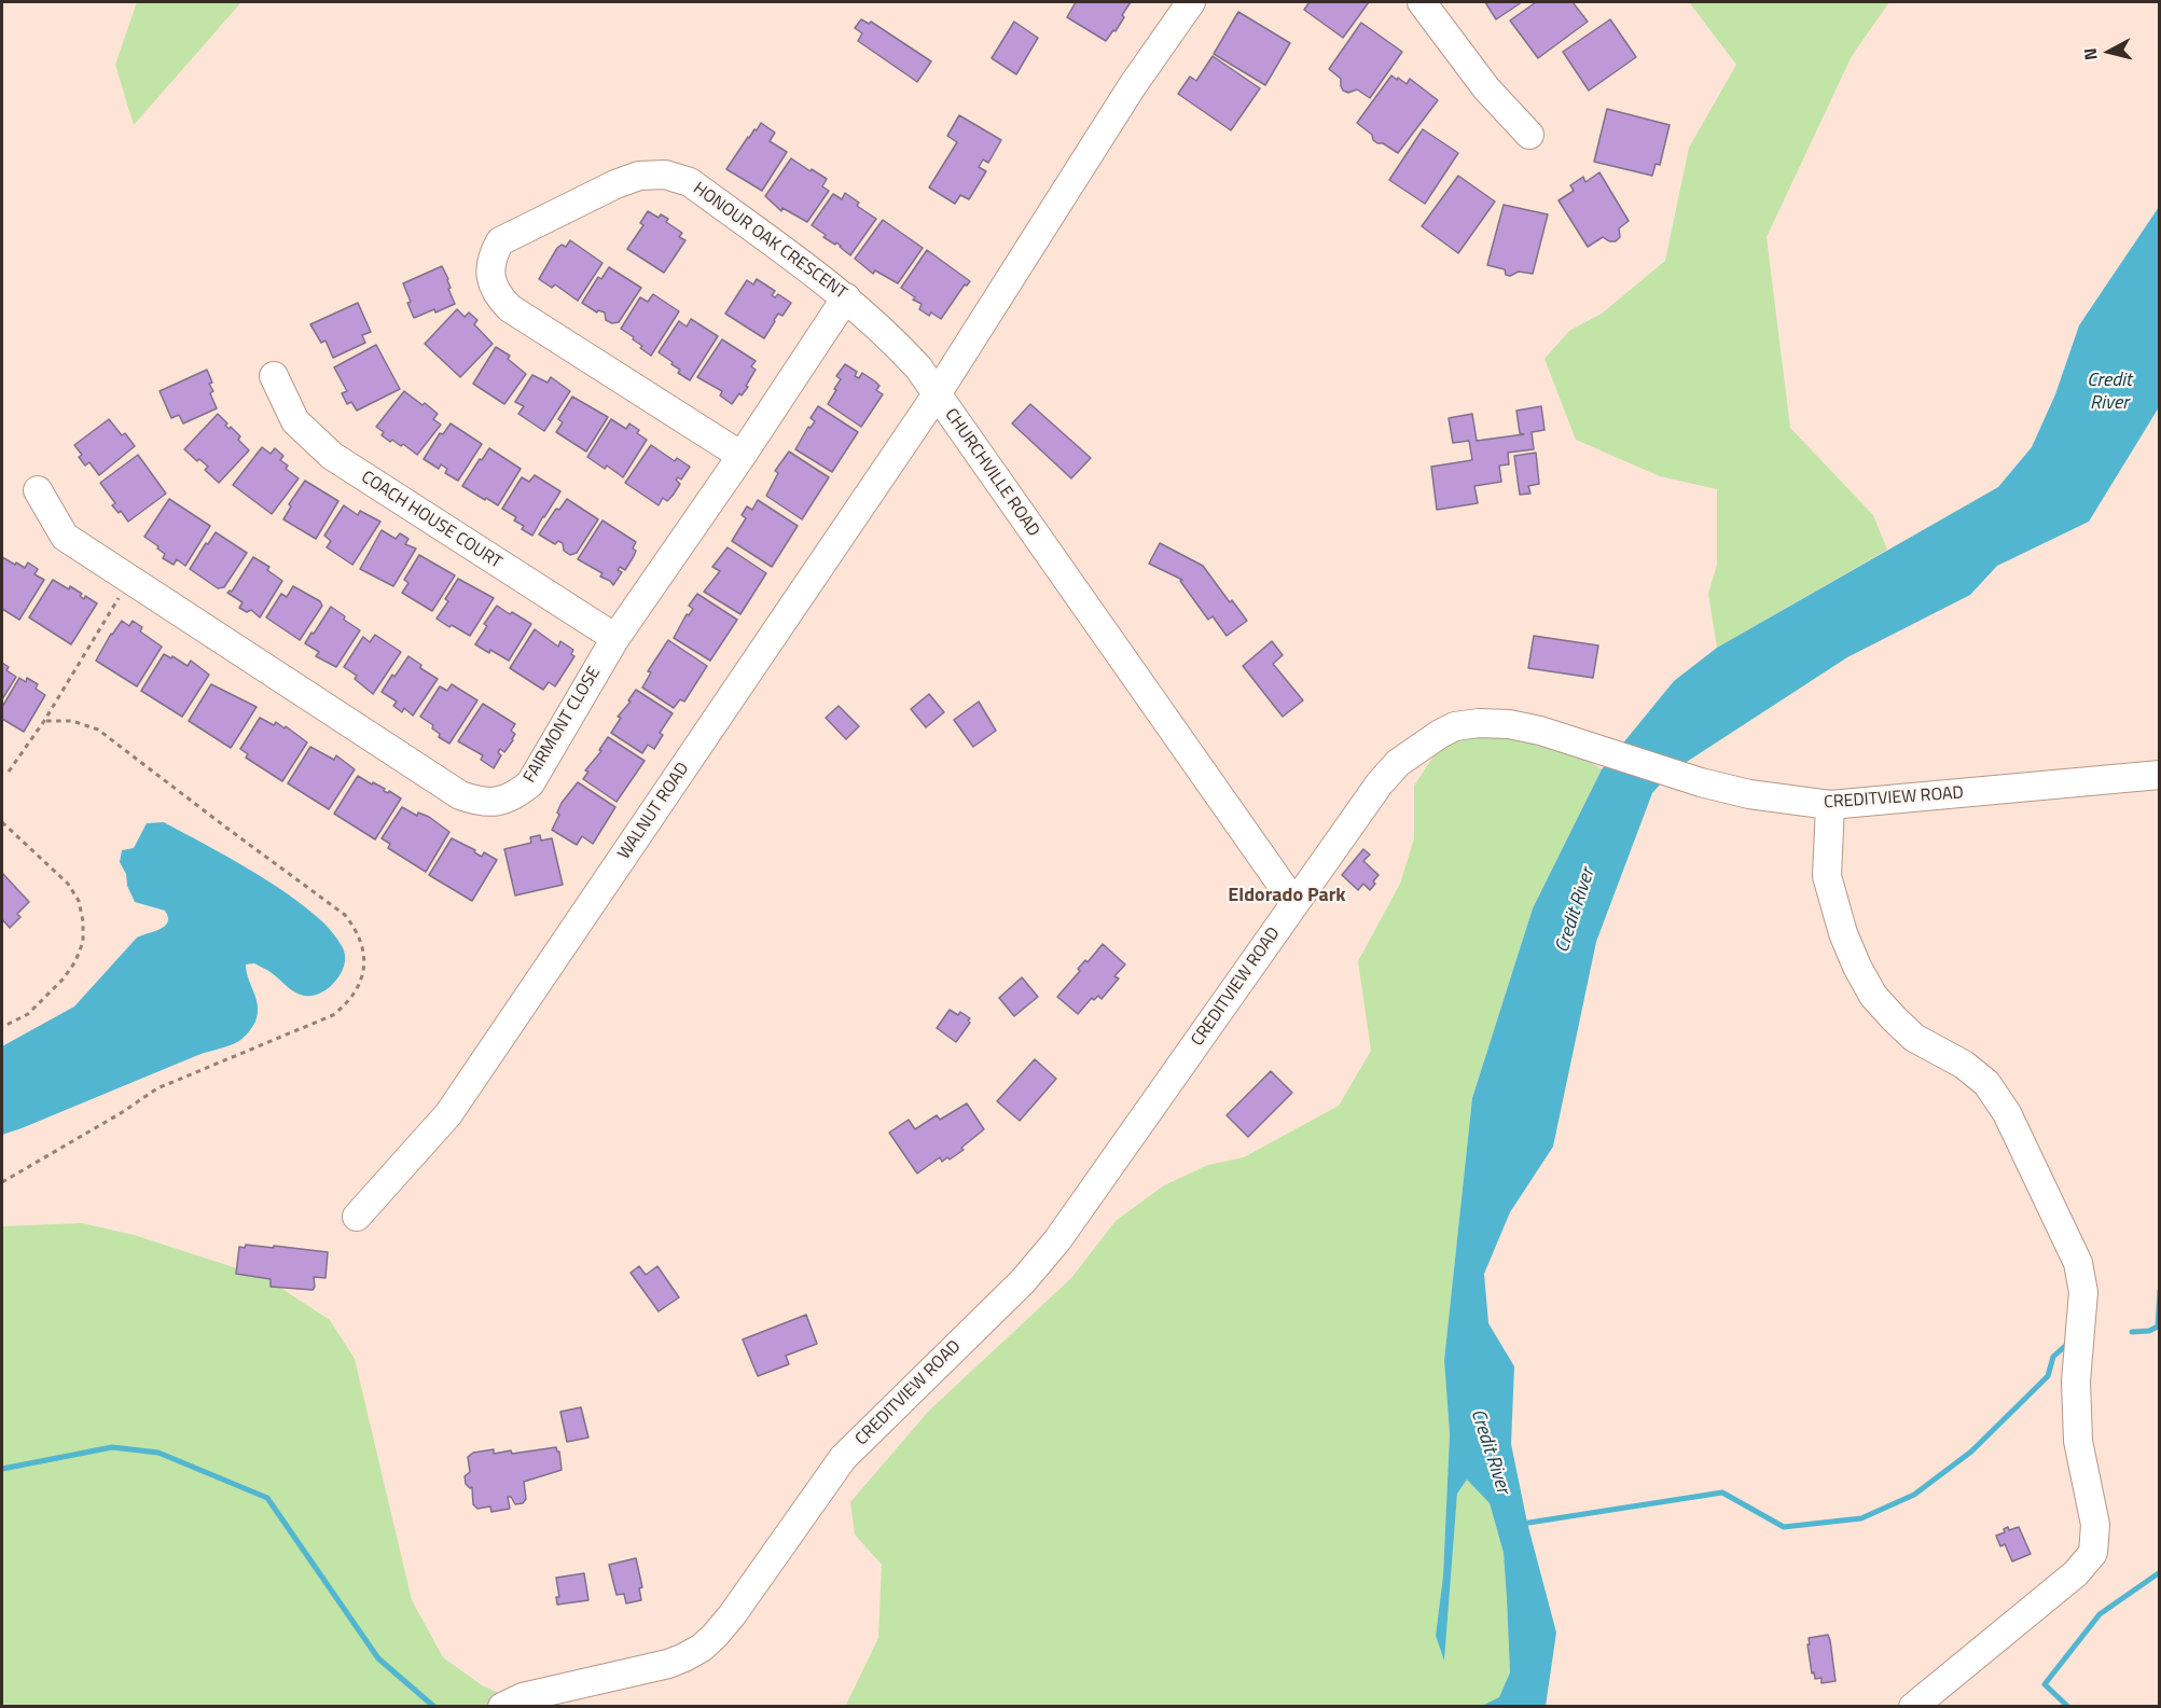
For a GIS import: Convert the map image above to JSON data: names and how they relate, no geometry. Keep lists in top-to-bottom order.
{
  "streets": {
    "street": [
      "HONOUR OAK CRESCENT",
      "CHURCHVILLE ROAD",
      "COACH HOUSE COURT",
      "FAIRMONT CLOSE",
      "CREDITVIEW ROAD",
      "WALNUT ROAD"
    ]
  },
  "crossings": [
    ["HONOUR OAK CRESCENT", "CHURCHVILLE ROAD"],
    ["HONOUR OAK CRESCENT", "FAIRMONT CLOSE"],
    ["HONOUR OAK CRESCENT", "WALNUT ROAD"],
    ["CHURCHVILLE ROAD", "CREDITVIEW ROAD"],
    ["CHURCHVILLE ROAD", "WALNUT ROAD"],
    ["COACH HOUSE COURT", "FAIRMONT CLOSE"]
  ],
  "districts": ["Eldorado Park"],
  "water": ["Credit River"],
  "north": "left"
}
